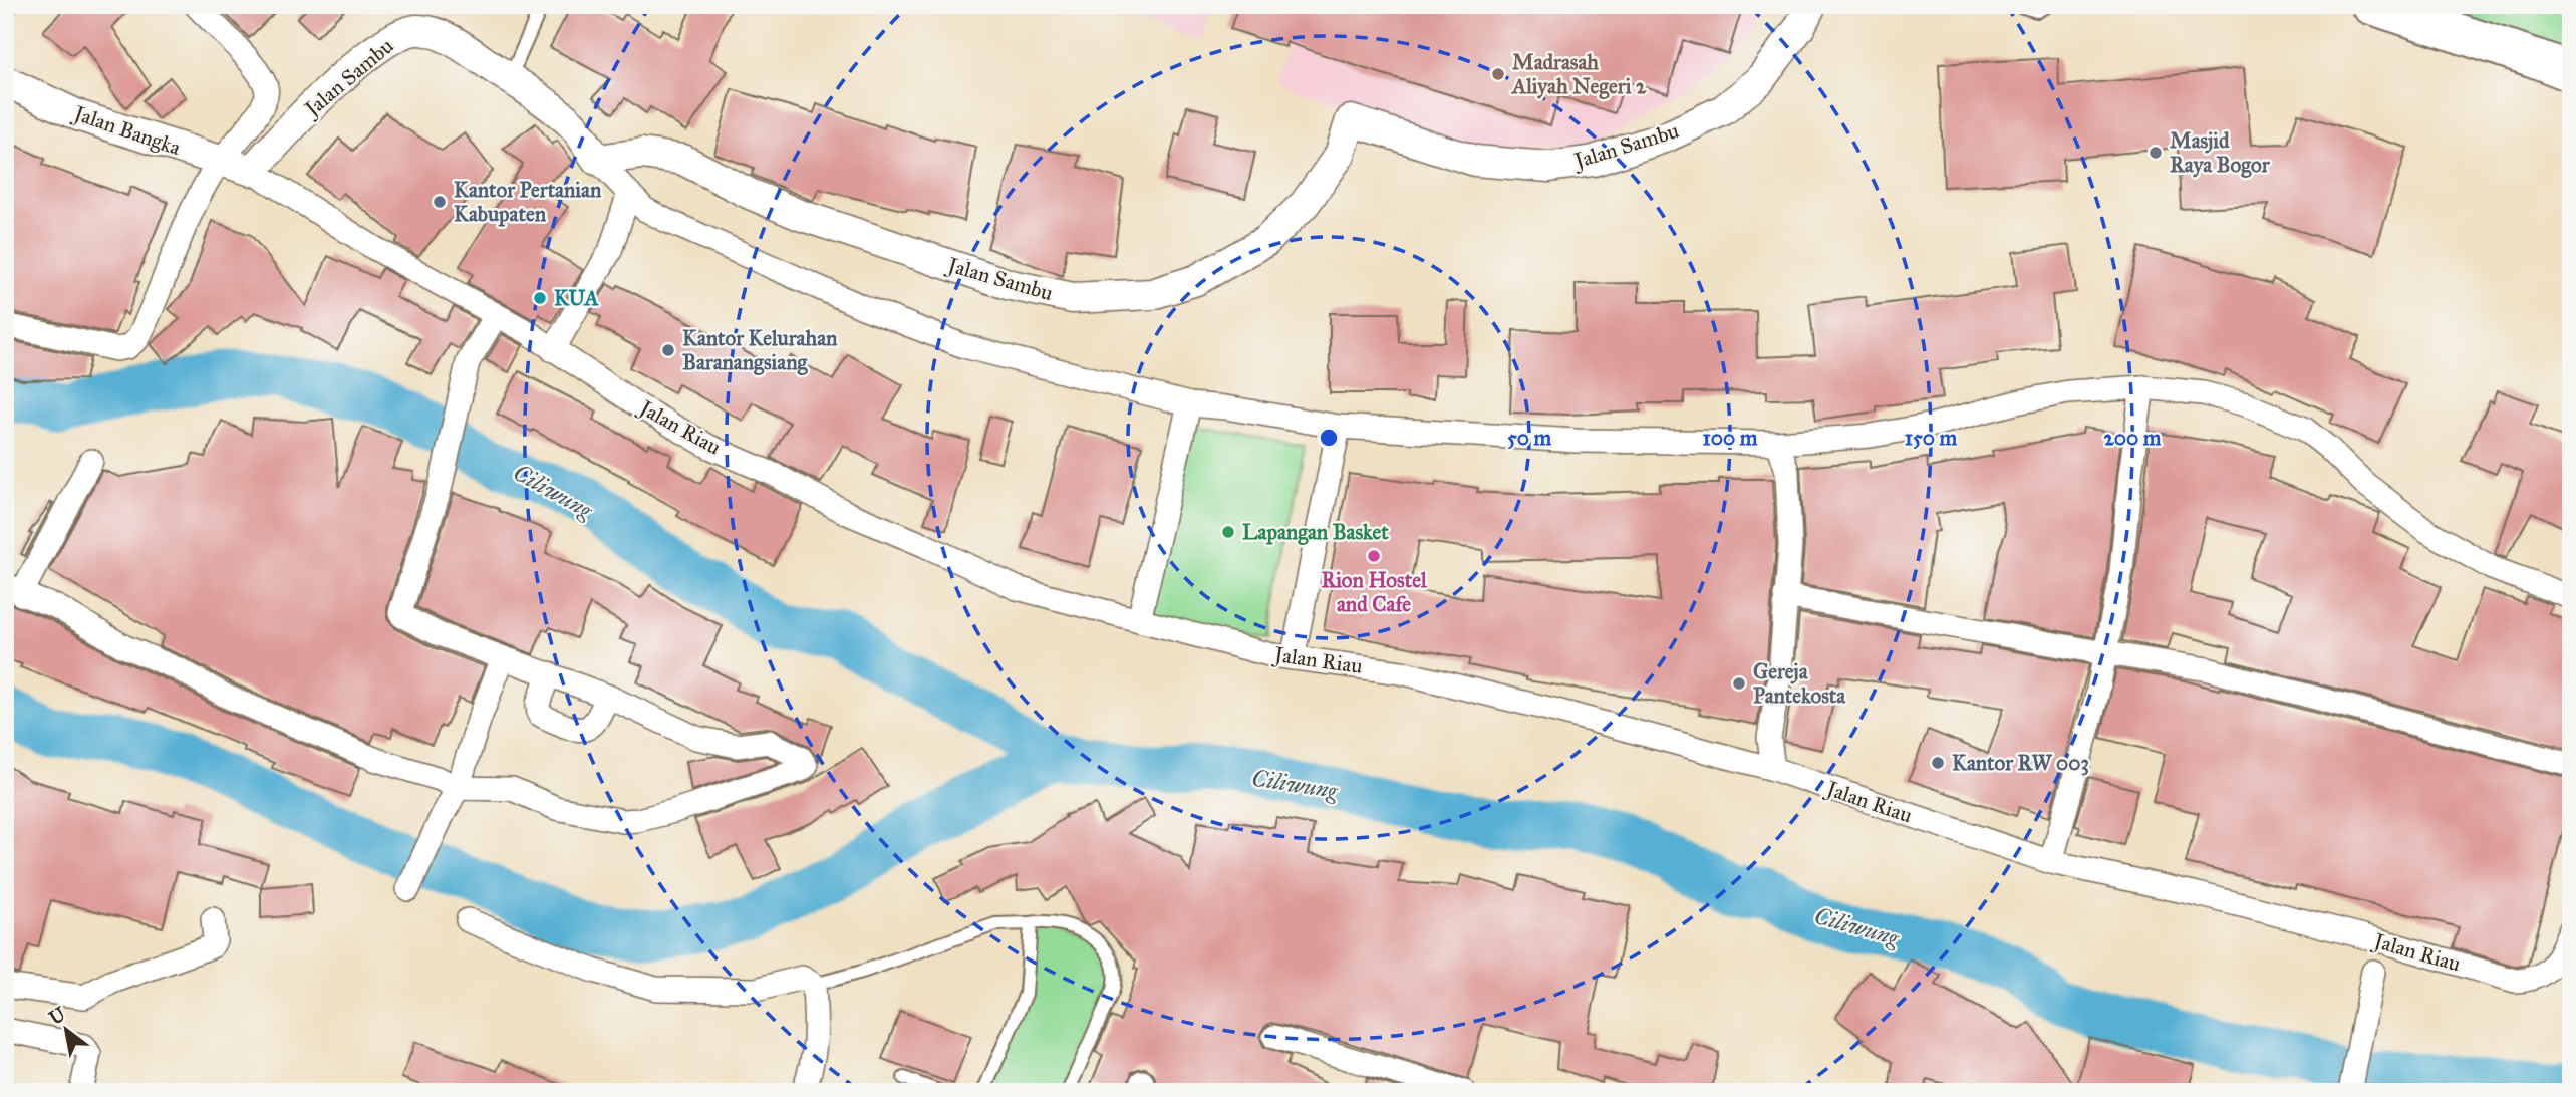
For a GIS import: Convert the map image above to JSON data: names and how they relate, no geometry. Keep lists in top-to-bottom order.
{
  "streets": {
    "street": ["Jalan Sambu", "Jalan Bangka", "Jalan Riau"]
  },
  "crossings": [
    ["Jalan Sambu", "Jalan Bangka"],
    ["Jalan Sambu", "Jalan Riau"],
    ["Jalan Bangka", "Jalan Riau"]
  ],
  "water": ["Ciliwung"],
  "places": [
    "Madrasah Aliyah Negeri 2",
    "Masjid Raya Bogor",
    "Kantor Pertanian Kabupaten",
    "KUA",
    "Kantor Kelurahan Baranangsiang",
    "Lapangan Basket",
    "Rion Hostel and Cafe",
    "Gereja Pantekosta",
    "Kantor RW 003"
  ],
  "north": "top left",
  "rings": [
    "50 m",
    "100 m",
    "150 m",
    "200 m"
  ]
}
